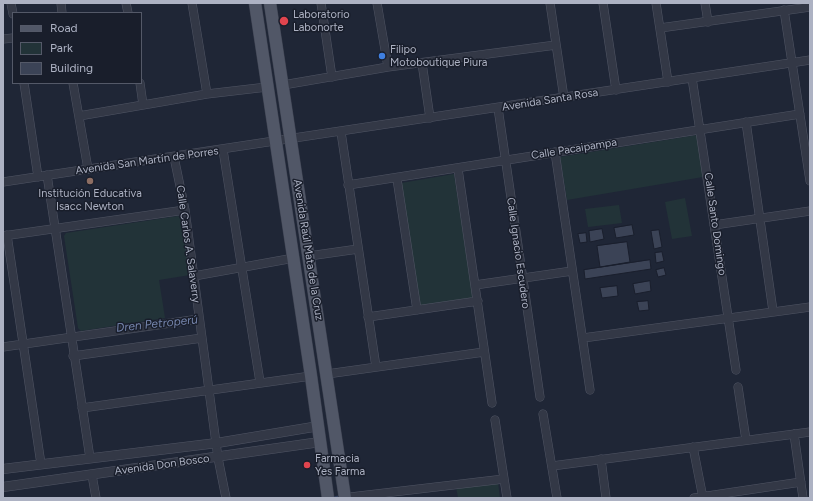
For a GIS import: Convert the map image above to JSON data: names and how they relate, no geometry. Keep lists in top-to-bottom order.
{
  "streets": {
    "main road": ["Avenida Raúl Mata de la Cruz"],
    "street": [
      "Avenida Santa Rosa",
      "Calle Pacaipampa",
      "Avenida San Martín de Porres",
      "Calle Santo Domingo",
      "Calle Carlos A. Salaverry",
      "Calle Ignacio Escudero",
      "Avenida Don Bosco"
    ]
  },
  "crossings": [
    ["Avenida Santa Rosa", "Avenida San Martín de Porres"],
    ["Avenida Santa Rosa", "Calle Santo Domingo"],
    ["Avenida Santa Rosa", "Avenida Raúl Mata de la Cruz"],
    ["Avenida Santa Rosa", "Calle Ignacio Escudero"],
    ["Calle Pacaipampa", "Calle Santo Domingo"],
    ["Calle Pacaipampa", "Calle Ignacio Escudero"],
    ["Avenida San Martín de Porres", "Calle Carlos A. Salaverry"],
    ["Avenida San Martín de Porres", "Avenida Raúl Mata de la Cruz"],
    ["Calle Carlos A. Salaverry", "Avenida Don Bosco"],
    ["Avenida Raúl Mata de la Cruz", "Avenida Don Bosco"]
  ],
  "water": ["Dren Petroperú"],
  "places": [
    "Laboratorio Labonorte",
    "Filipo Motoboutique Piura",
    "Institución Educativa Isacc Newton",
    "Farmacia Yes Farma"
  ],
  "legend": ["Road", "Park", "Building"]
}
